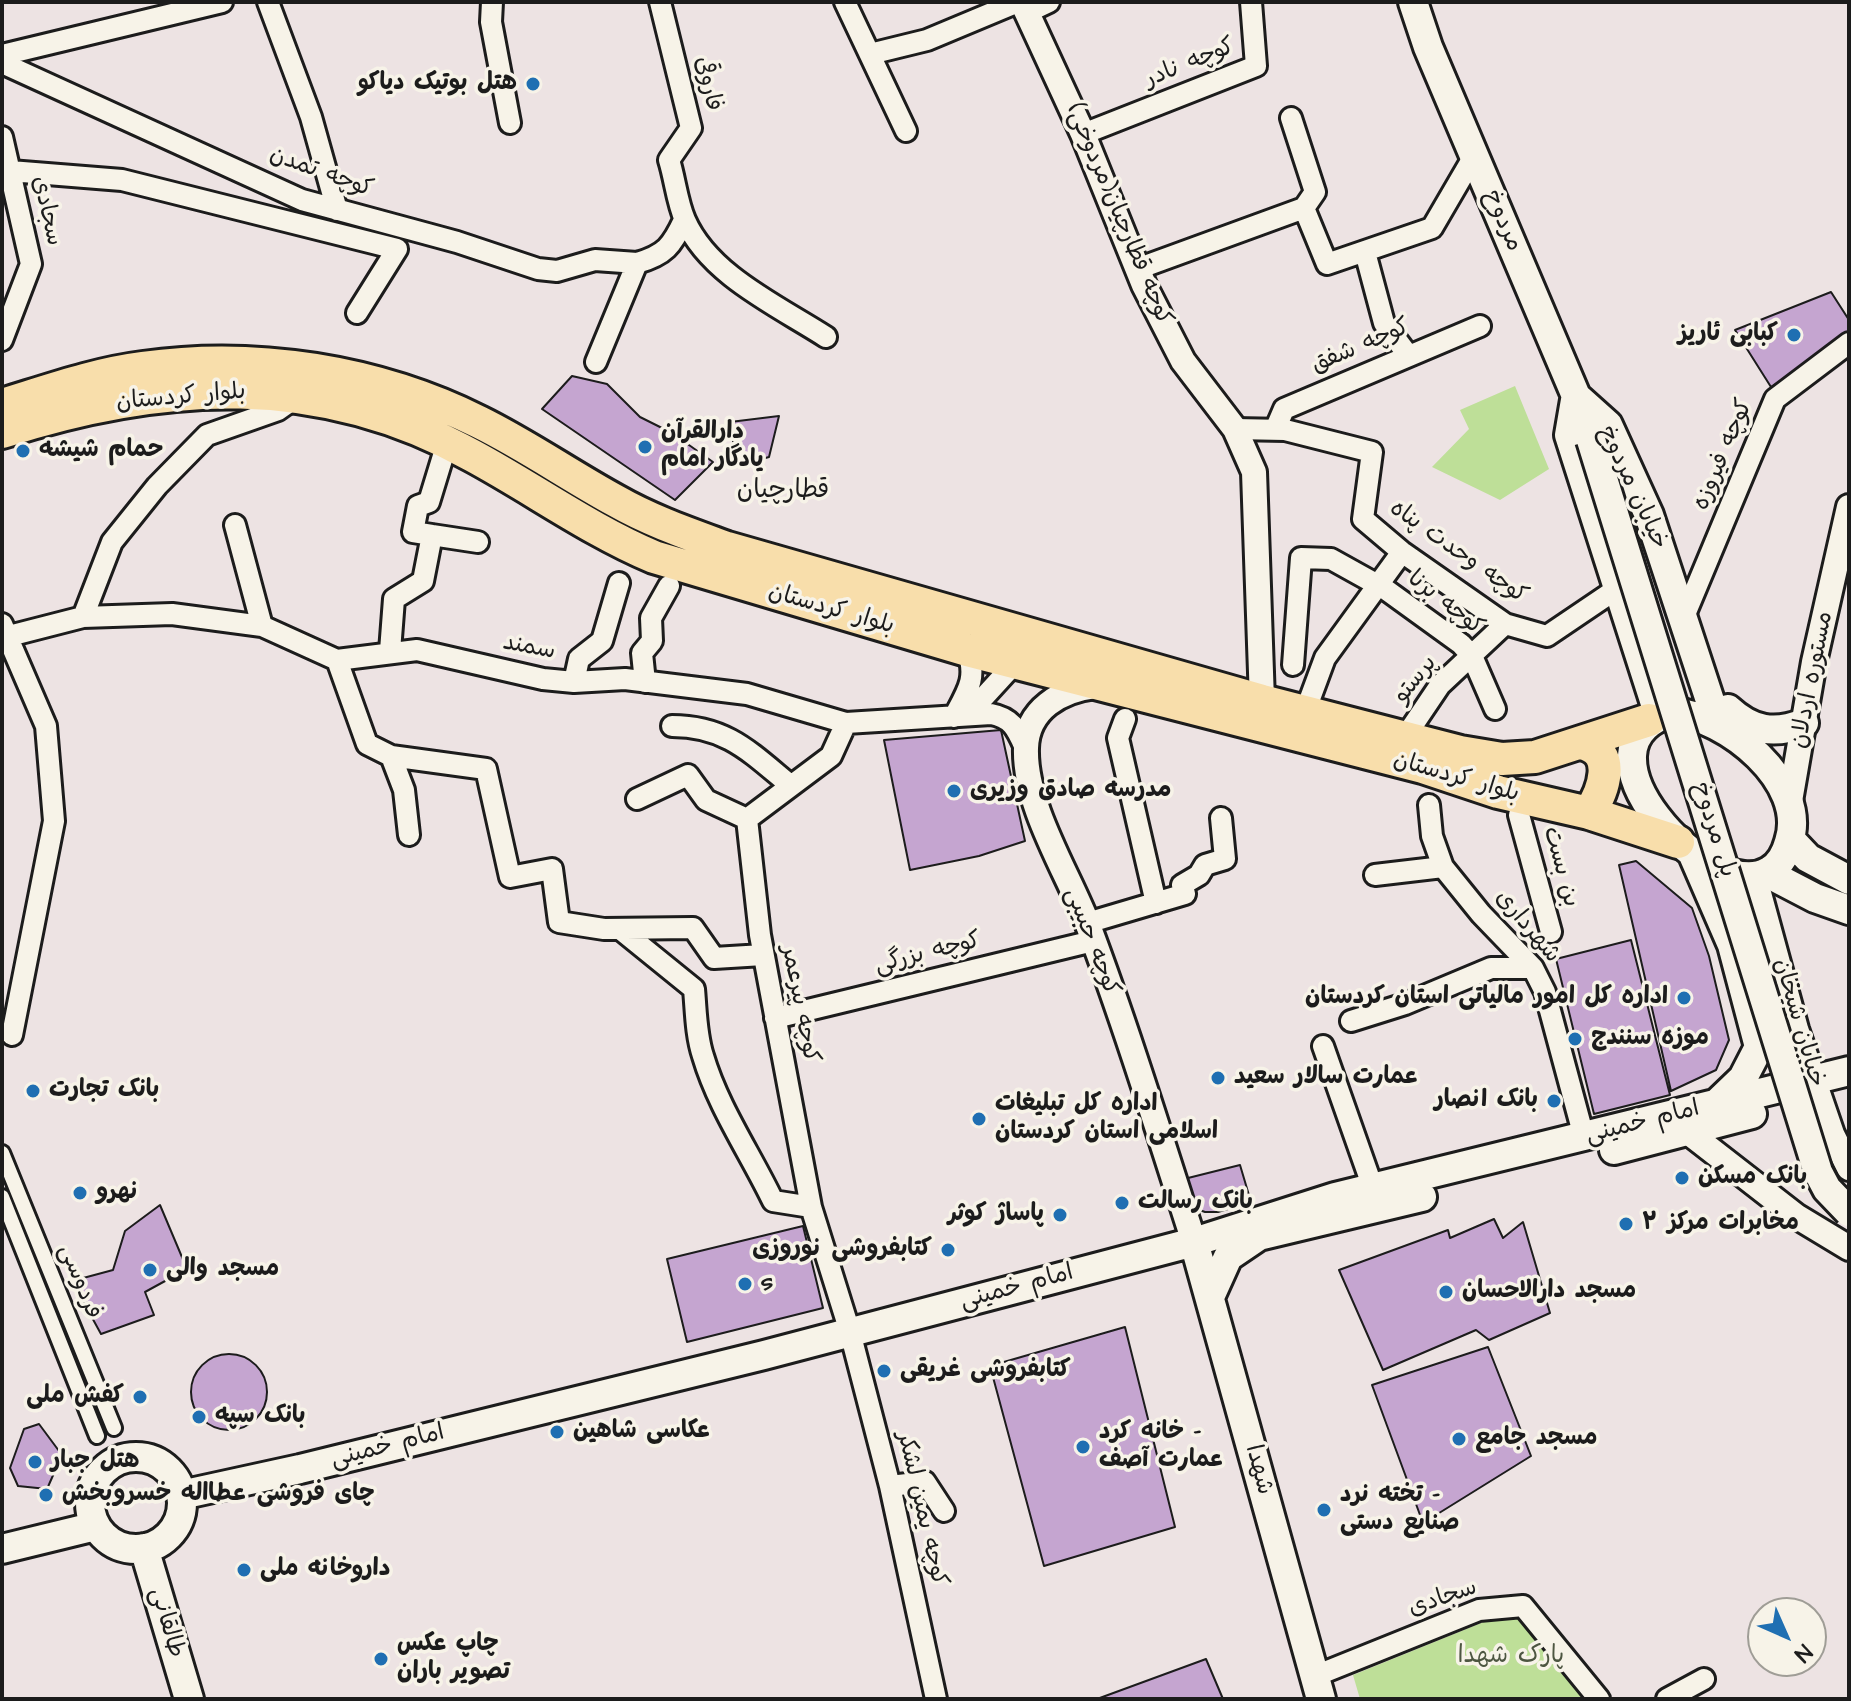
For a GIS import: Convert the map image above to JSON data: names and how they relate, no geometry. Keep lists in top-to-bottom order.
{
  "streets": {
    "main road": [
      "مردوخ",
      "بلوار کردستان",
      "خیابان مردوخ",
      "پل مردوخ",
      "امام خمینی",
      "شهدا",
      "طالقانی"
    ],
    "street": [
      "کوچه نادر",
      "فاروقی",
      "کوچه تمدن",
      "سجادی",
      "کوچه قطارچیان(مردوخی)",
      "کوچه شفق",
      "کوچه فیروزه",
      "کوچه وحدت پناه",
      "کوچه برنا",
      "سمند",
      "پرستو",
      "مستوره اردلان",
      "بن بست",
      "شهرداری",
      "کوچه حبیبی",
      "کوچه بزرگی",
      "کوچه پیرعمر",
      "خیابان شیخان",
      "فردوسی",
      "کوچه یمین لشکر"
    ]
  },
  "crossings": [
    ["کوچه نادر", "کوچه قطارچیان(مردوخی)"],
    ["کوچه تمدن", "سجادی"],
    ["سجادی", "شهدا"],
    ["کوچه قطارچیان(مردوخی)", "بلوار کردستان"],
    ["کوچه قطارچیان(مردوخی)", "کوچه وحدت پناه"],
    ["مردوخ", "خیابان مردوخ"],
    ["مردوخ", "پل مردوخ"],
    ["کوچه شفق", "کوچه وحدت پناه"],
    ["بلوار کردستان", "خیابان مردوخ"],
    ["بلوار کردستان", "پرستو"],
    ["بلوار کردستان", "مستوره اردلان"],
    ["بلوار کردستان", "خیابان شیخان"],
    ["کوچه فیروزه", "خیابان مردوخ"],
    ["خیابان مردوخ", "کوچه وحدت پناه"],
    ["خیابان مردوخ", "مستوره اردلان"],
    ["خیابان مردوخ", "خیابان شیخان"],
    ["کوچه وحدت پناه", "پرستو"],
    ["کوچه برنا", "پرستو"],
    ["سمند", "کوچه حبیبی"],
    ["مستوره اردلان", "خیابان شیخان"],
    ["شهرداری", "امام خمینی"],
    ["کوچه حبیبی", "کوچه بزرگی"],
    ["کوچه حبیبی", "امام خمینی"],
    ["کوچه حبیبی", "شهدا"],
    ["کوچه بزرگی", "کوچه پیرعمر"],
    ["کوچه پیرعمر", "امام خمینی"],
    ["کوچه پیرعمر", "کوچه یمین لشکر"],
    ["خیابان شیخان", "امام خمینی"],
    ["امام خمینی", "شهدا"],
    ["امام خمینی", "کوچه یمین لشکر"],
    ["امام خمینی", "طالقانی"]
  ],
  "districts": ["قطارچیان"],
  "parks": ["پارک شهدا"],
  "places": [
    "هتل بوتیک دیاکو",
    "کبابی ئاریز",
    "دارالقرآن یادگار امام",
    "حمام شیشه",
    "مدرسه صادق وزیری",
    "اداره کل امور مالیاتی استان کردستان",
    "موزه سنندج",
    "عمارت سالار سعید",
    "بانک تجارت",
    "بانک انصار",
    "اداره کل تبلیغات اسلامی استان کردستان",
    "بانک مسکن",
    "نهرو",
    "بانک رسالت",
    "پاساژ کوثر",
    "مخابرات مرکز ۲",
    "کتابفروشی نوروزی",
    "مسجد والی",
    "s",
    "مسجد دارالاحسان",
    "کتابفروشی غریقی",
    "کفش ملی",
    "بانک سپه",
    "عکاسی شاهین",
    "مسجد جامع",
    "خانه کرد - عمارت آصف",
    "هتل جبار",
    "چای فروشی عطااله خسروبخش",
    "تخته نرد - صنایع دستی",
    "داروخانه ملی",
    "چاپ عکس تصویر باران"
  ],
  "north": "bottom right"
}
